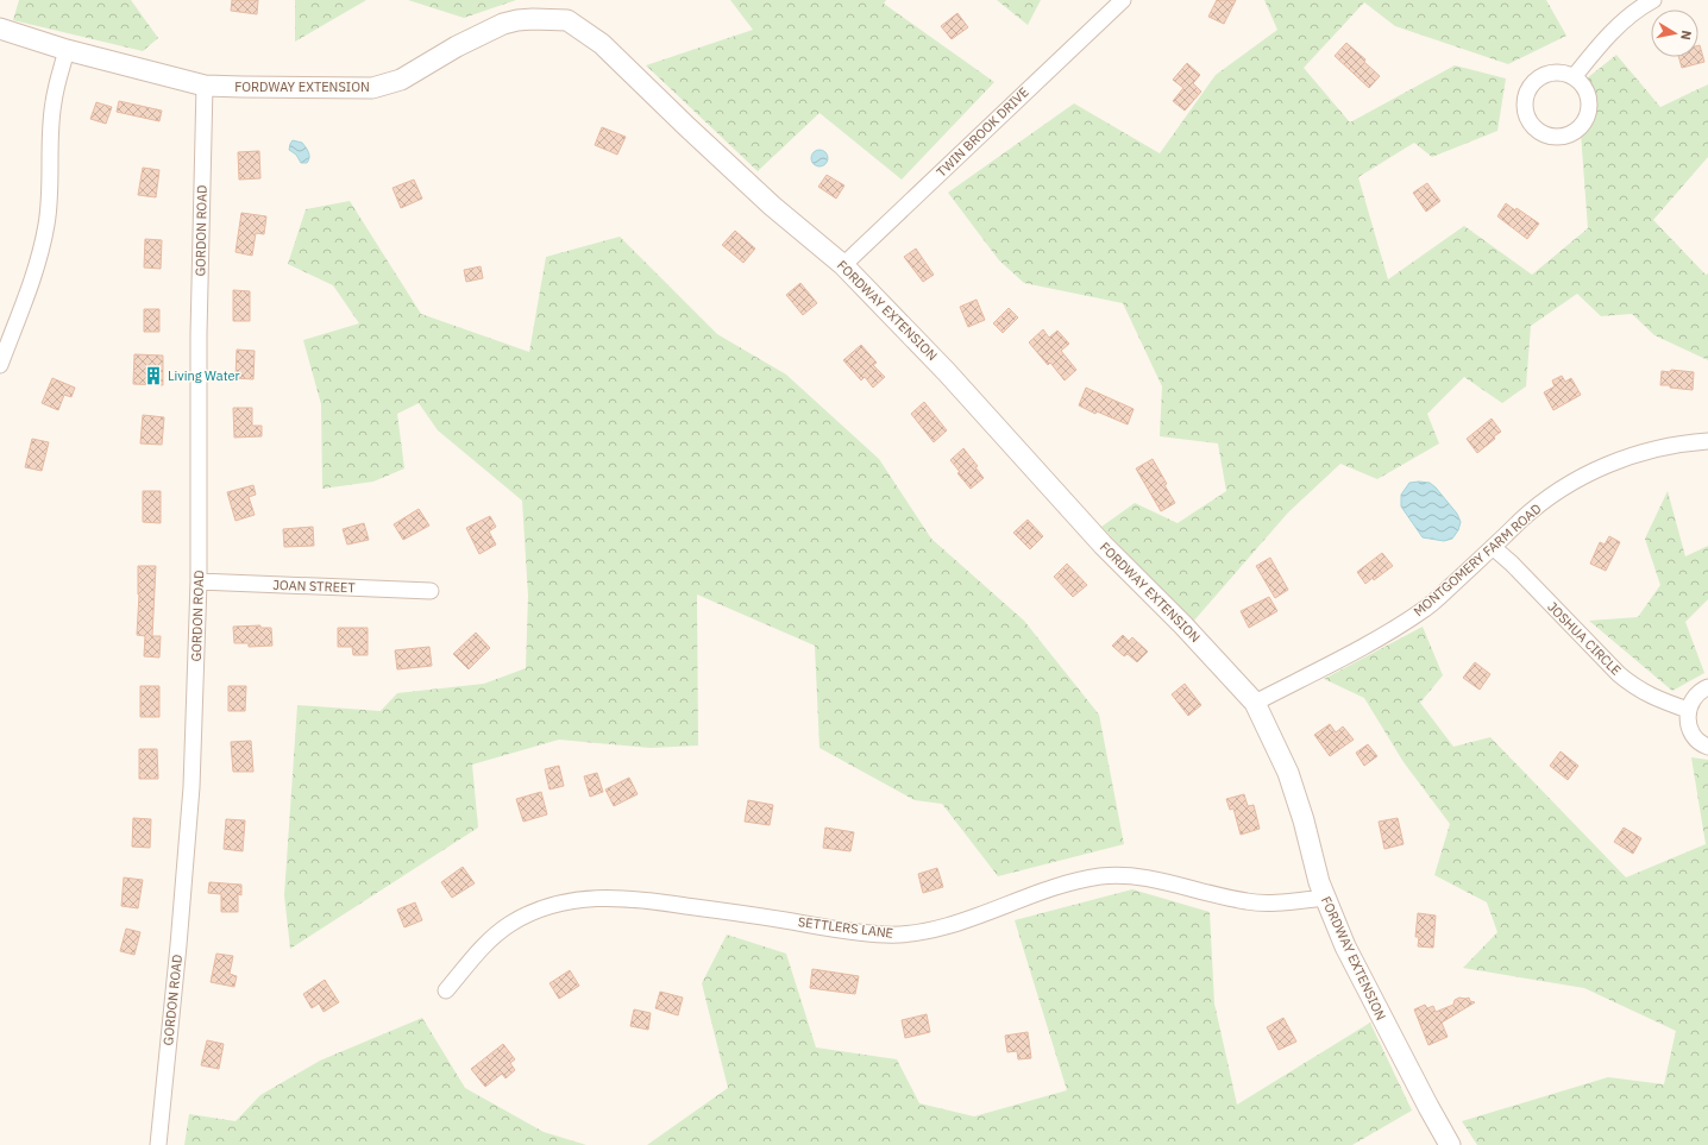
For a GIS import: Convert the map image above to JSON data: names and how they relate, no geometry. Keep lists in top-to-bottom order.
{
  "streets": {
    "street": [
      "FORDWAY EXTENSION",
      "TWIN BROOK DRIVE",
      "GORDON ROAD",
      "MONTGOMERY FARM ROAD",
      "JOAN STREET",
      "JOSHUA CIRCLE",
      "SETTLERS LANE"
    ]
  },
  "crossings": [
    ["FORDWAY EXTENSION", "TWIN BROOK DRIVE"],
    ["FORDWAY EXTENSION", "GORDON ROAD"],
    ["FORDWAY EXTENSION", "MONTGOMERY FARM ROAD"],
    ["FORDWAY EXTENSION", "SETTLERS LANE"],
    ["GORDON ROAD", "JOAN STREET"],
    ["MONTGOMERY FARM ROAD", "JOSHUA CIRCLE"]
  ],
  "places": {
    "building": ["Living Water"]
  },
  "north": "right"
}
